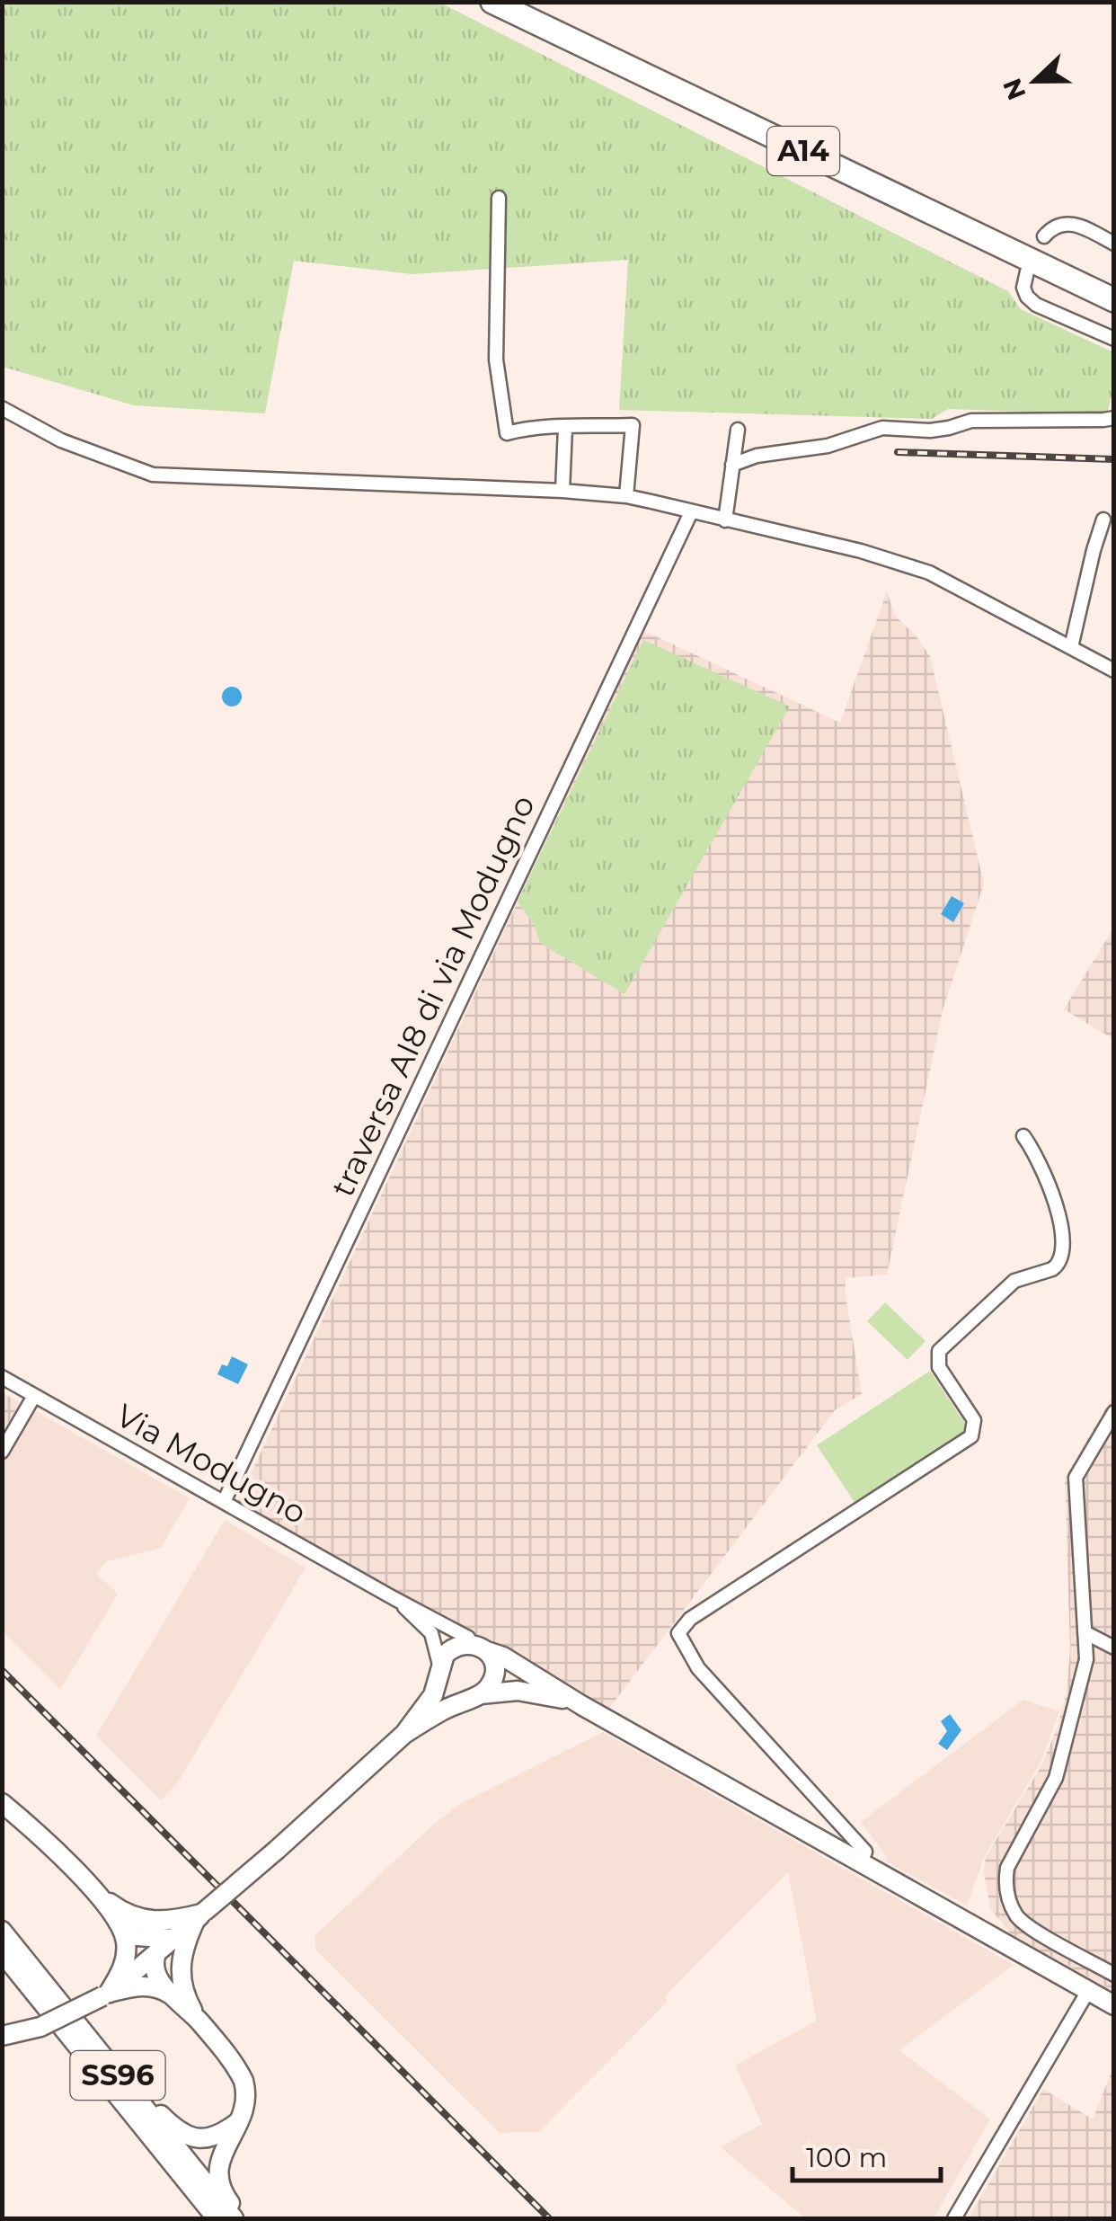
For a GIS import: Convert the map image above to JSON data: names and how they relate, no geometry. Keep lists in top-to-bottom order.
{
  "streets": {
    "highway": ["A14"],
    "main road": ["SS96"],
    "street": ["traversa AI8 di via Modugno", "Via Modugno"]
  },
  "crossings": [
    ["traversa AI8 di via Modugno", "Via Modugno"]
  ],
  "scale_bar": "100 m",
  "north": "left"
}
